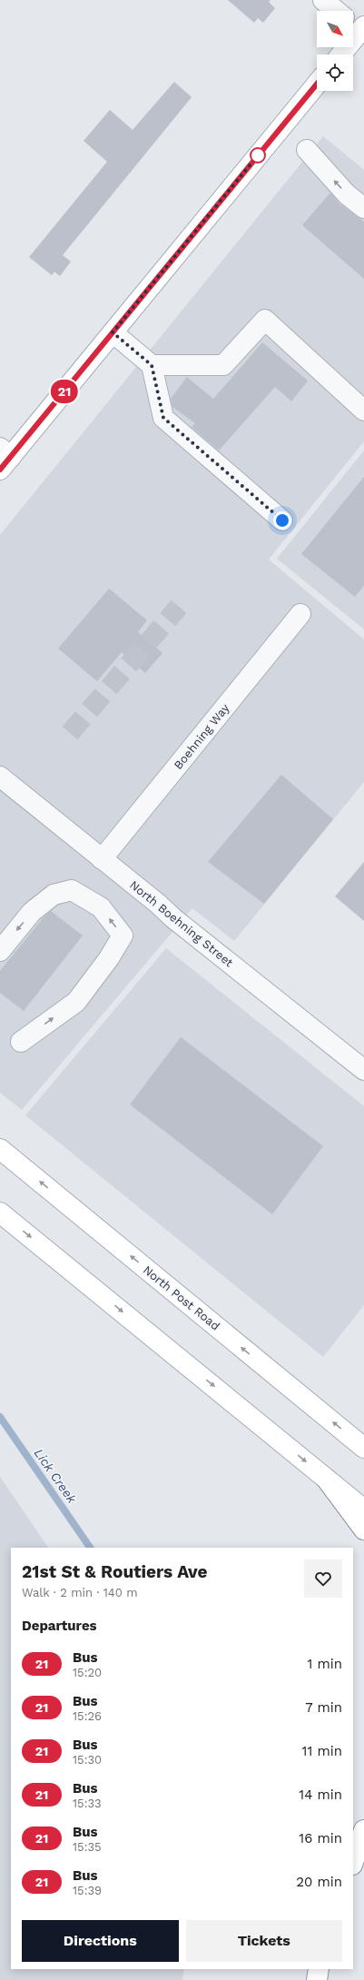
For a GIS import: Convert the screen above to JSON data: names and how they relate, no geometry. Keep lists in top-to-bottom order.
{
  "streets": {
    "main road": ["North Post Road"],
    "street": ["Boehning Way", "North Boehning Street"]
  },
  "crossings": [
    ["Boehning Way", "North Boehning Street"]
  ],
  "water": ["Lick Creek"],
  "lines": ["bus line 21"],
  "north": "bottom right",
  "page": {
    "on_map": "21",
    "heading": [
      ["21st St & Routiers Ave", "Walk · 2 min · 140 m"],
      "Departures"
    ],
    "list": [
      {
        "mark": "21",
        "name": "Bus",
        "note": "15:20",
        "value": "1 min"
      },
      {
        "mark": "21",
        "name": "Bus",
        "note": "15:26",
        "value": "7 min"
      },
      {
        "mark": "21",
        "name": "Bus",
        "note": "15:30",
        "value": "11 min"
      },
      {
        "mark": "21",
        "name": "Bus",
        "note": "15:33",
        "value": "14 min"
      },
      {
        "mark": "21",
        "name": "Bus",
        "note": "15:35",
        "value": "16 min"
      },
      {
        "mark": "21",
        "name": "Bus",
        "note": "15:39",
        "value": "20 min"
      }
    ],
    "buttons": ["Directions", "Tickets"]
  }
}
